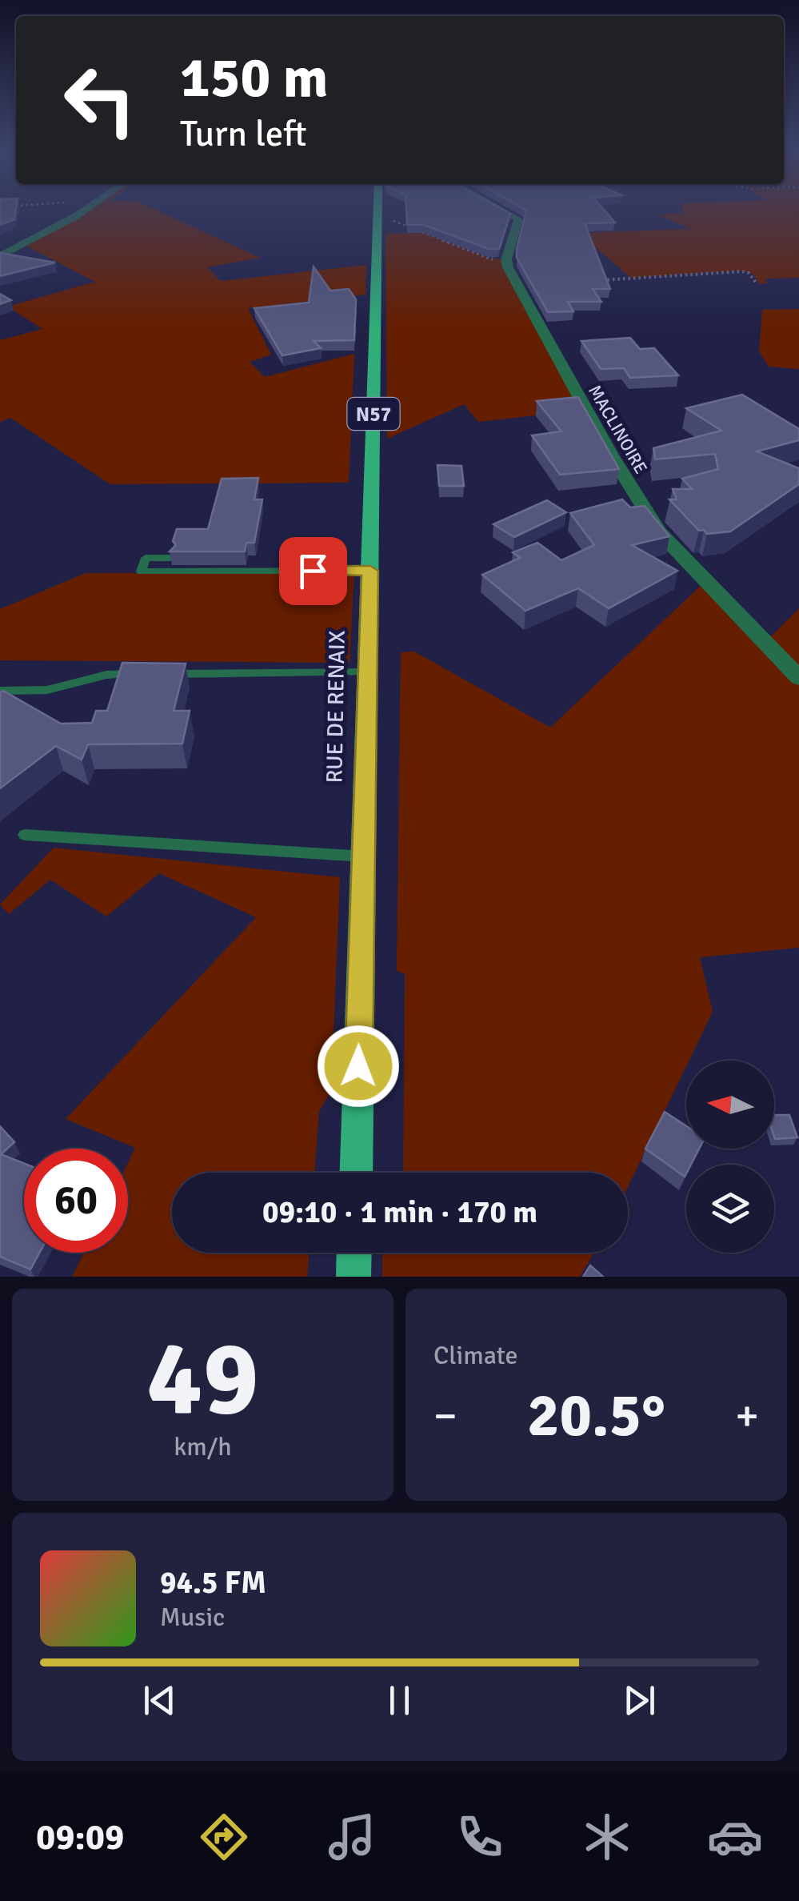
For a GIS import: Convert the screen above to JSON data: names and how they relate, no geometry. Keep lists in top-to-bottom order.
{
  "streets": {
    "main road": ["N57", "RUE DE RENAIX"],
    "street": ["MACLINOIRE"]
  },
  "north": "left",
  "page": {
    "turn": ["150 m", "Turn left"],
    "limit": "60",
    "trip": "09:10 · 1 min · 170 m",
    "tile": [
      ["49", "km/h"],
      "Climate"
    ],
    "heat": ["−", "20.5°", "+"],
    "song": ["94.5 FM", "Music"],
    "tabs": "09:09"
  }
}
